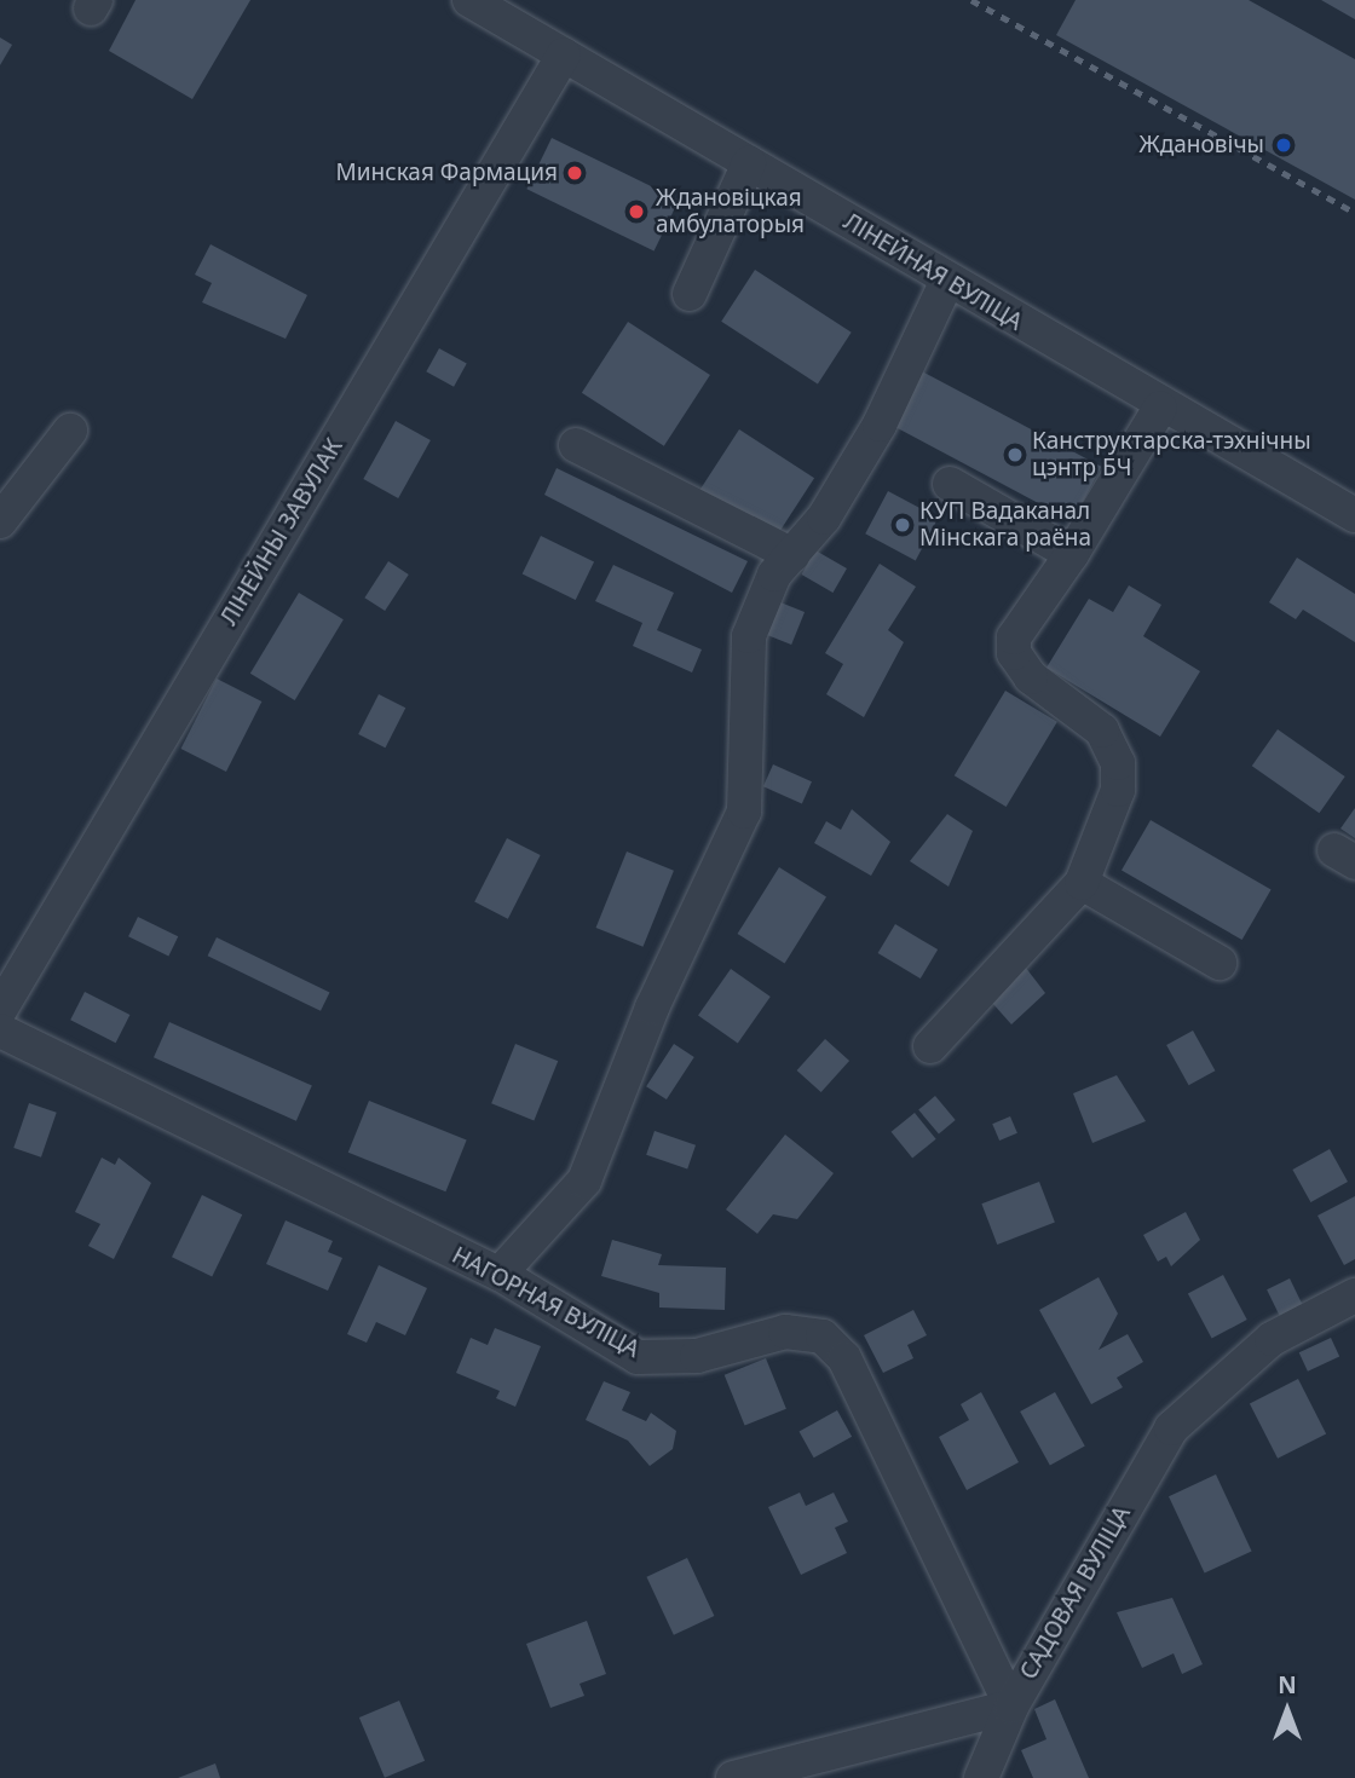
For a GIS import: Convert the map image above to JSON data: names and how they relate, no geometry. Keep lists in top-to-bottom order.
{
  "streets": {
    "street": [
      "ЛІНЕЙНАЯ ВУЛІЦА",
      "ЛІНЕЙНЫ ЗАВУЛАК",
      "НАГОРНАЯ ВУЛІЦА",
      "САДОВАЯ ВУЛІЦА"
    ]
  },
  "crossings": [
    ["ЛІНЕЙНАЯ ВУЛІЦА", "ЛІНЕЙНЫ ЗАВУЛАК"],
    ["НАГОРНАЯ ВУЛІЦА", "САДОВАЯ ВУЛІЦА"]
  ],
  "places": [
    "Ждановічы",
    "Минская Фармация",
    "Ждановіцкая амбулаторыя",
    "Канструктарска-тэхнічны цэнтр БЧ",
    "КУП Вадаканал Мінскага раёна"
  ],
  "north": "top"
}
